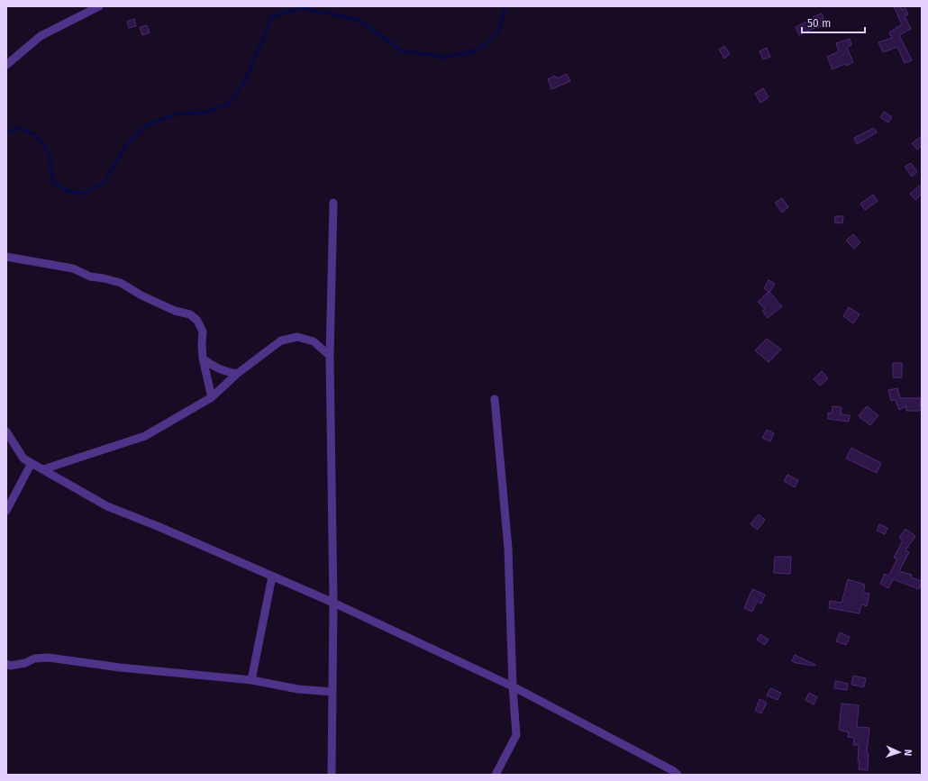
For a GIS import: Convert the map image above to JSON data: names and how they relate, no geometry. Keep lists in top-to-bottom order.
{
  "scale_bar": "50 m",
  "north": "right"
}
